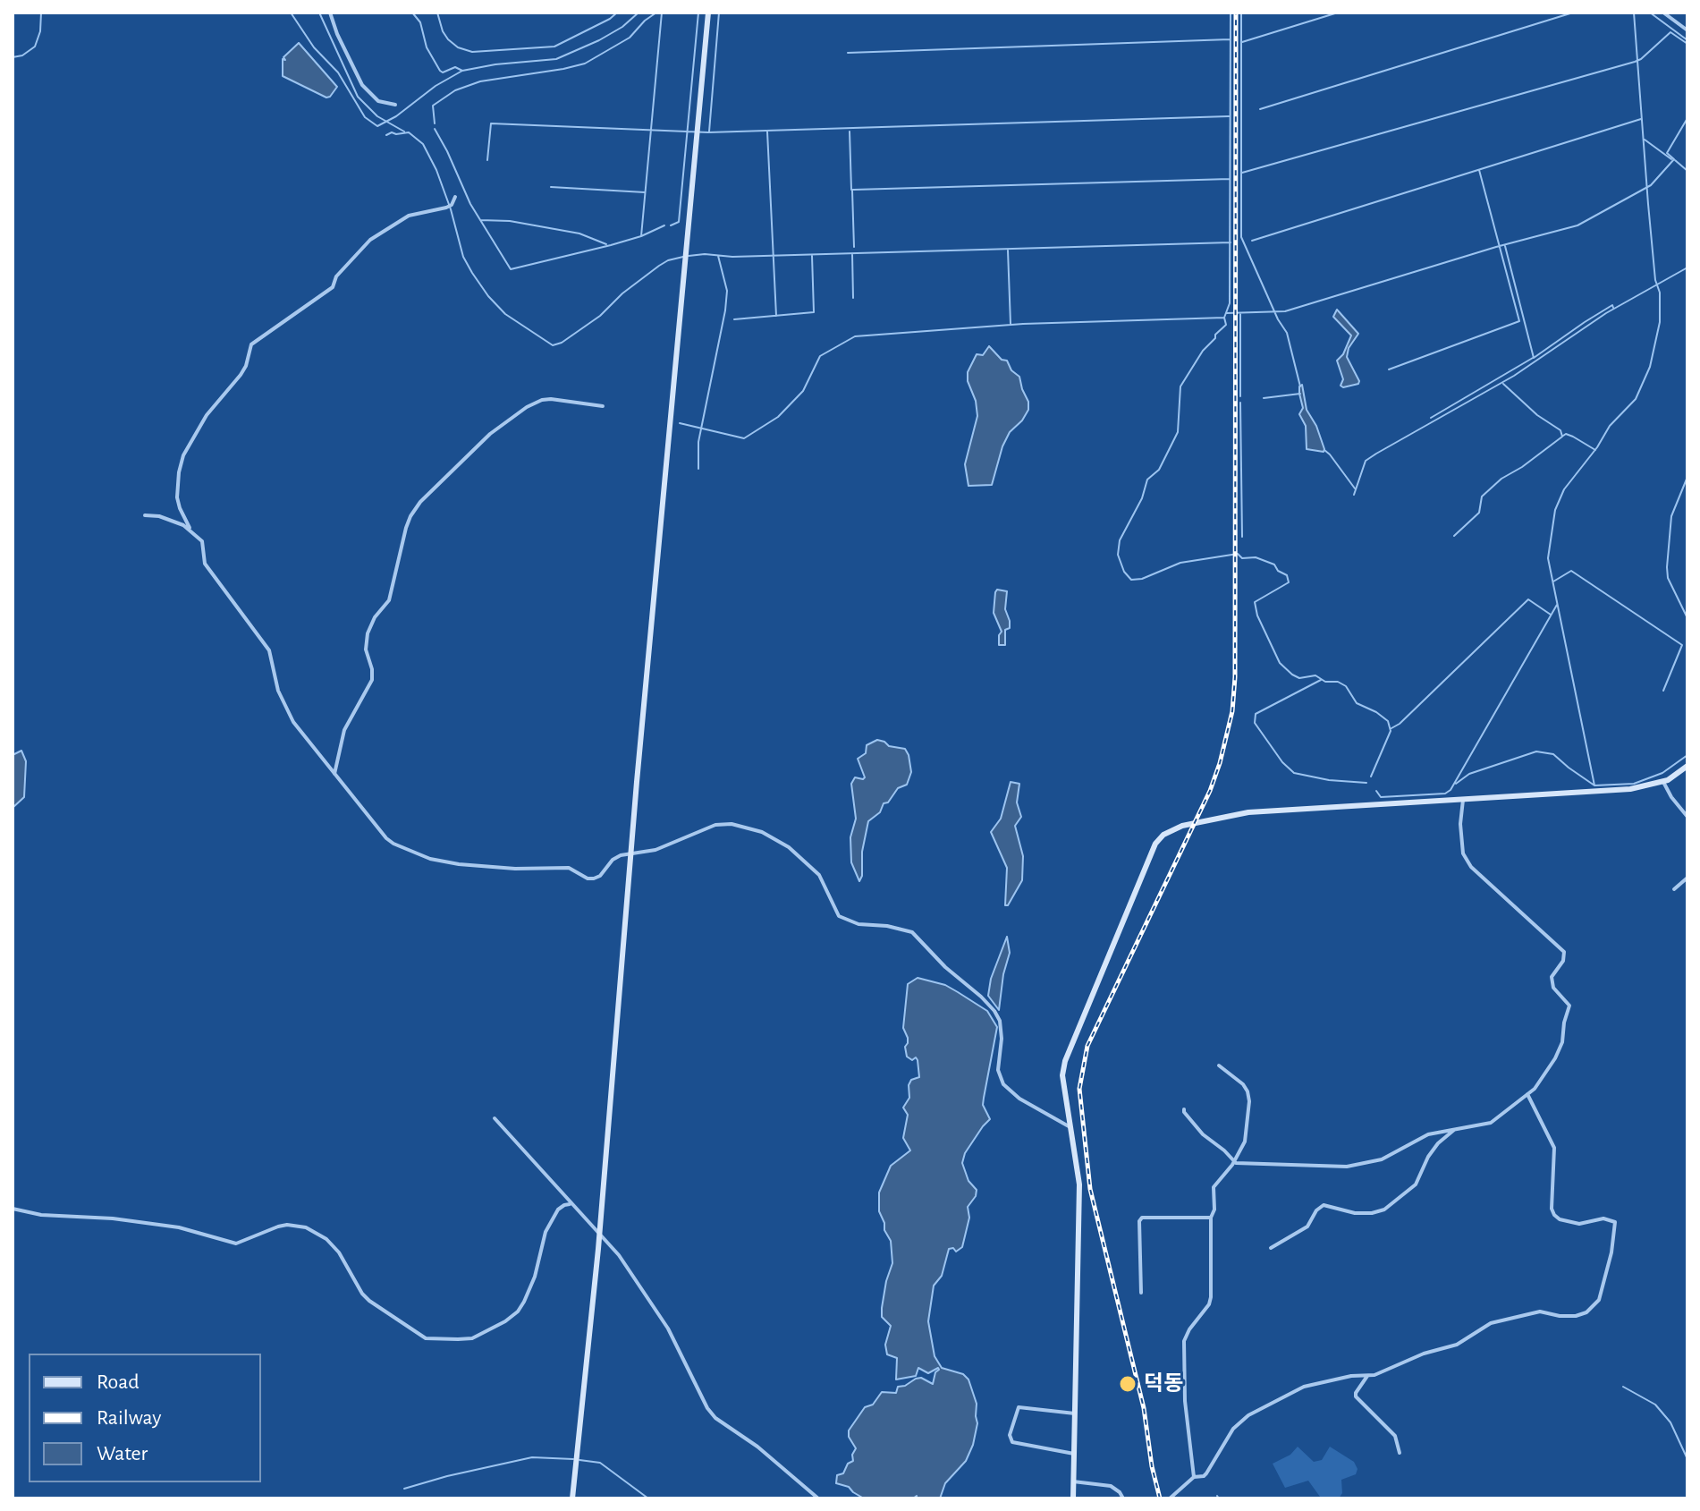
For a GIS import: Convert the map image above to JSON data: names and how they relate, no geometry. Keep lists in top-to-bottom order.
{
  "places": ["덕동"],
  "legend": ["Road", "Railway", "Water"]
}
